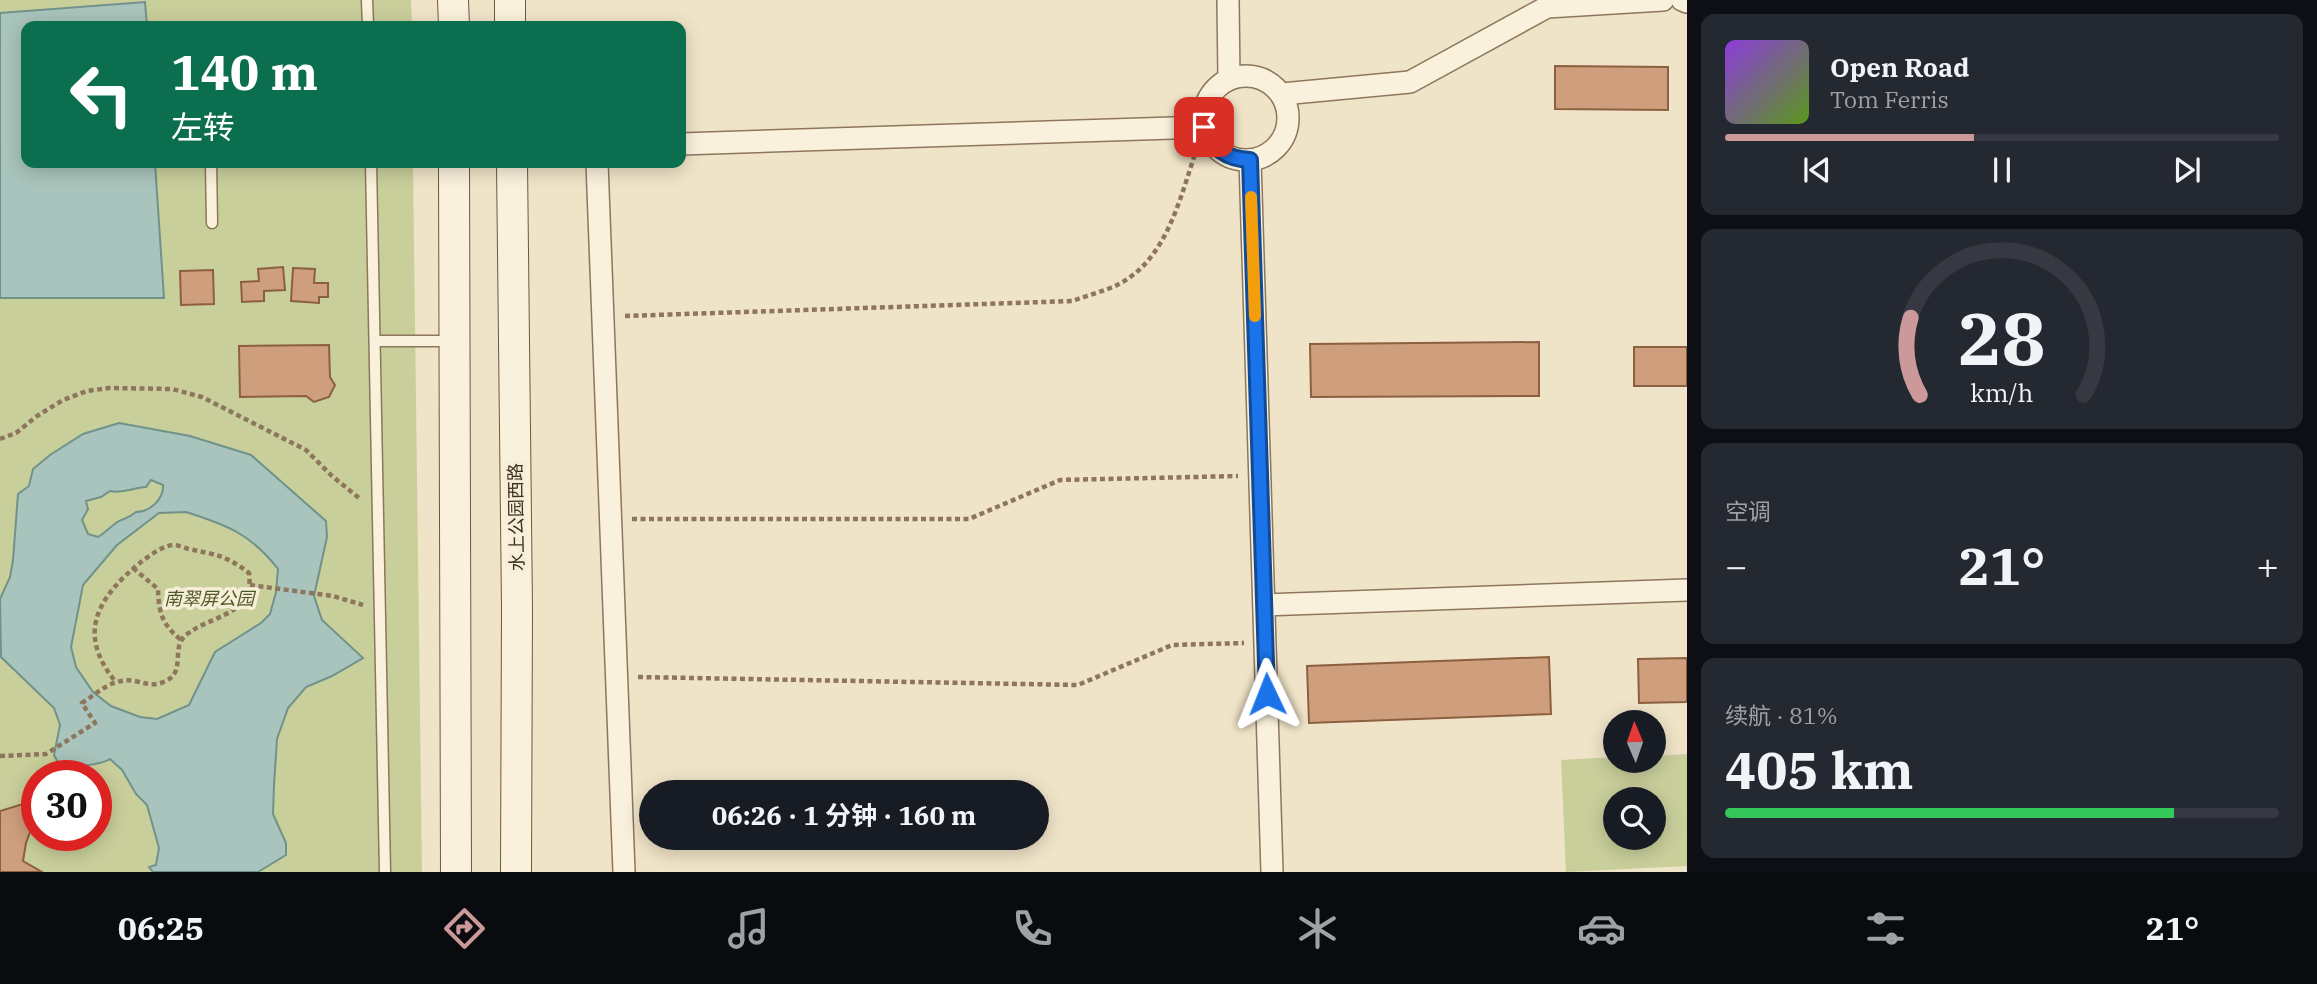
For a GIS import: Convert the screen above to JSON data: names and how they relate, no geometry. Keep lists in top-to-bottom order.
{
  "streets": {
    "main road": ["水上公园西路"]
  },
  "parks": ["南翠屏公园"],
  "north": "top",
  "page": {
    "turn": ["140 m", "左转"],
    "song": ["Open Road", "Tom Ferris"],
    "tile": [
      "空调",
      ["续航 · 81%", "405 km"]
    ],
    "heat": ["−", "21°", "+"],
    "limit": "30",
    "trip": "06:26 · 1 分钟 · 160 m",
    "tabs": ["06:25", "21°"],
    "gauge": ["28", "km/h"]
  }
}
